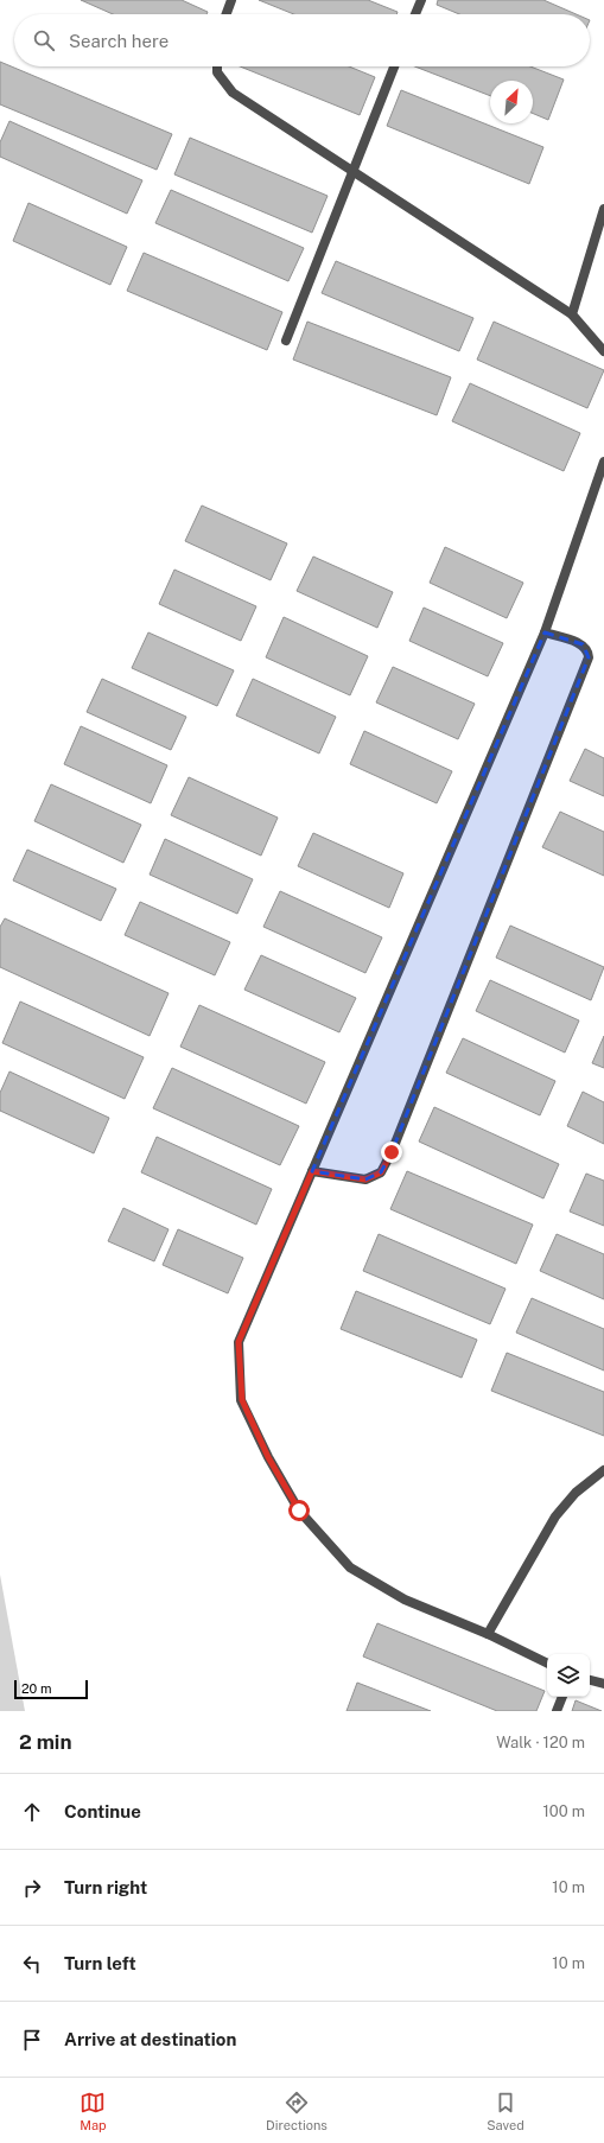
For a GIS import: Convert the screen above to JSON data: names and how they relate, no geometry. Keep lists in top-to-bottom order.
{
  "scale_bar": "20 m",
  "north": "top right",
  "page": {
    "search": "Search here",
    "scale": "20 m",
    "heading": ["2 min", "Walk · 120 m"],
    "list": [
      ["Continue", "100 m"],
      ["Turn right", "10 m"],
      ["Turn left", "10 m"],
      "Arrive at destination"
    ],
    "nav": ["Map", "Directions", "Saved"]
  }
}
